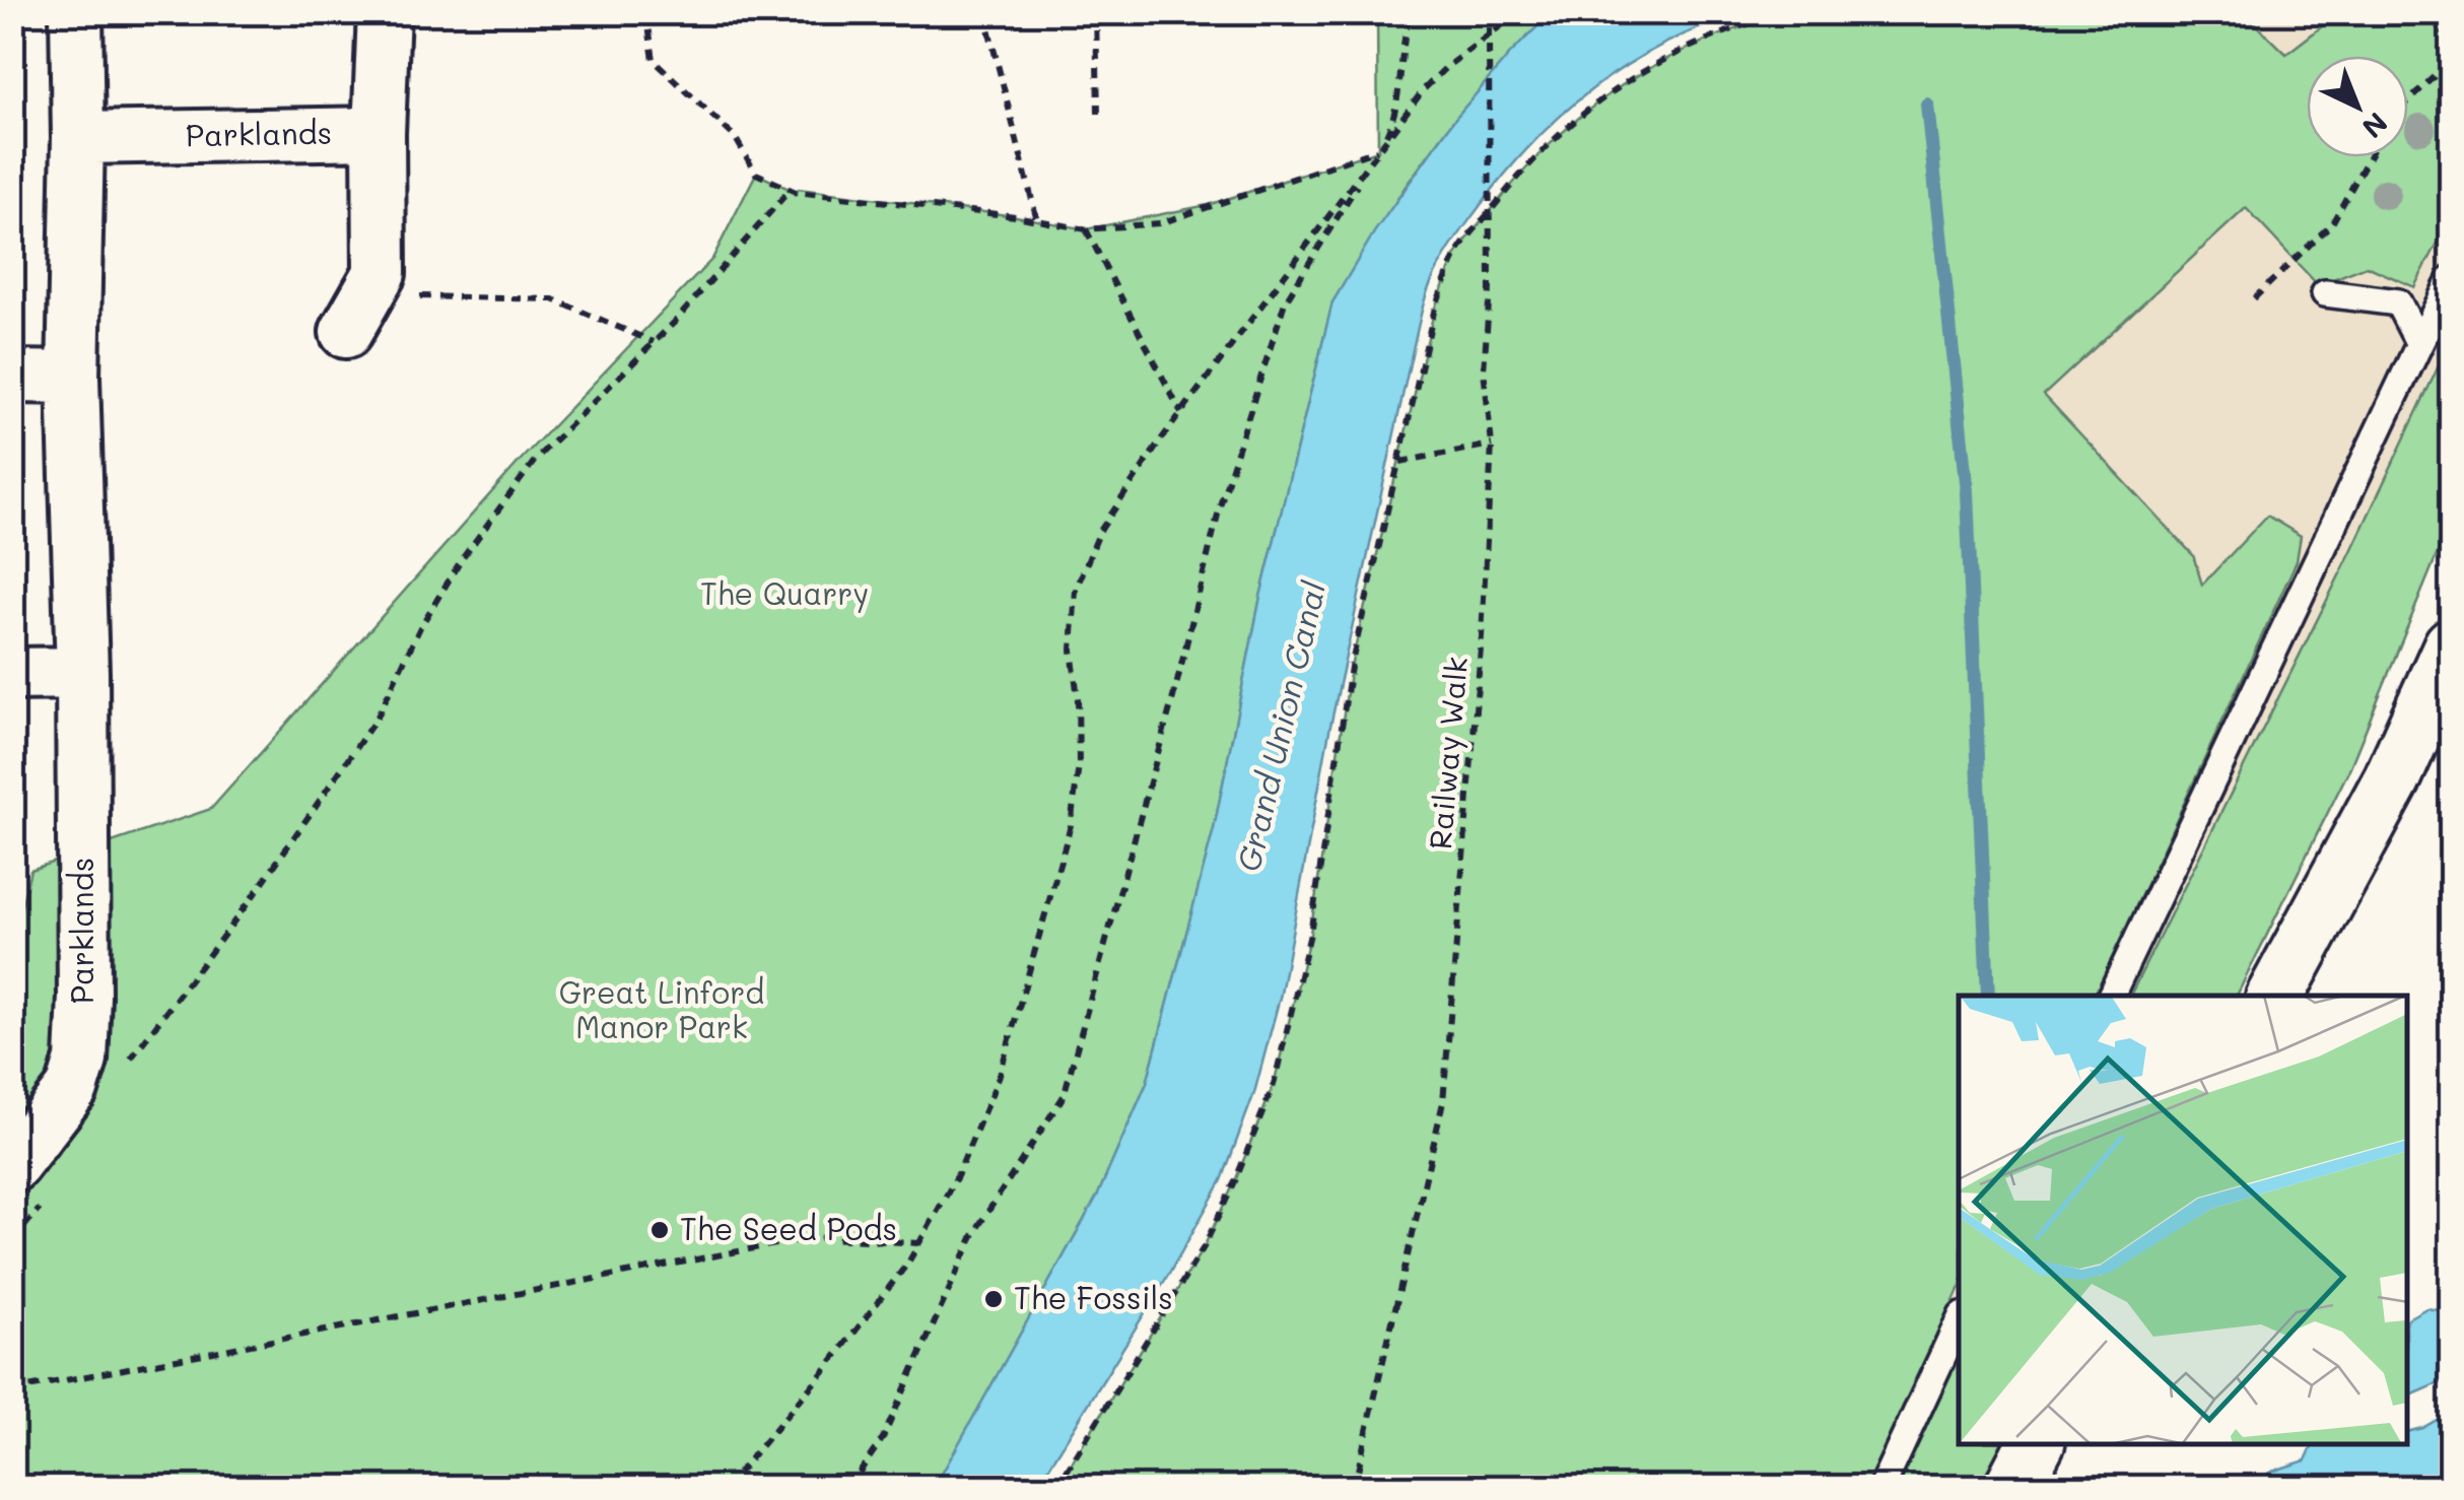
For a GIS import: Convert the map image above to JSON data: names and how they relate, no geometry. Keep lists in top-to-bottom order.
{
  "streets": {
    "street": ["Parklands"],
    "path": ["Railway Walk"]
  },
  "water": ["Grand Union Canal"],
  "parks": ["The Quarry", "Great Linford Manor Park"],
  "places": ["The Seed Pods", "The Fossils"],
  "north": "bottom right"
}
